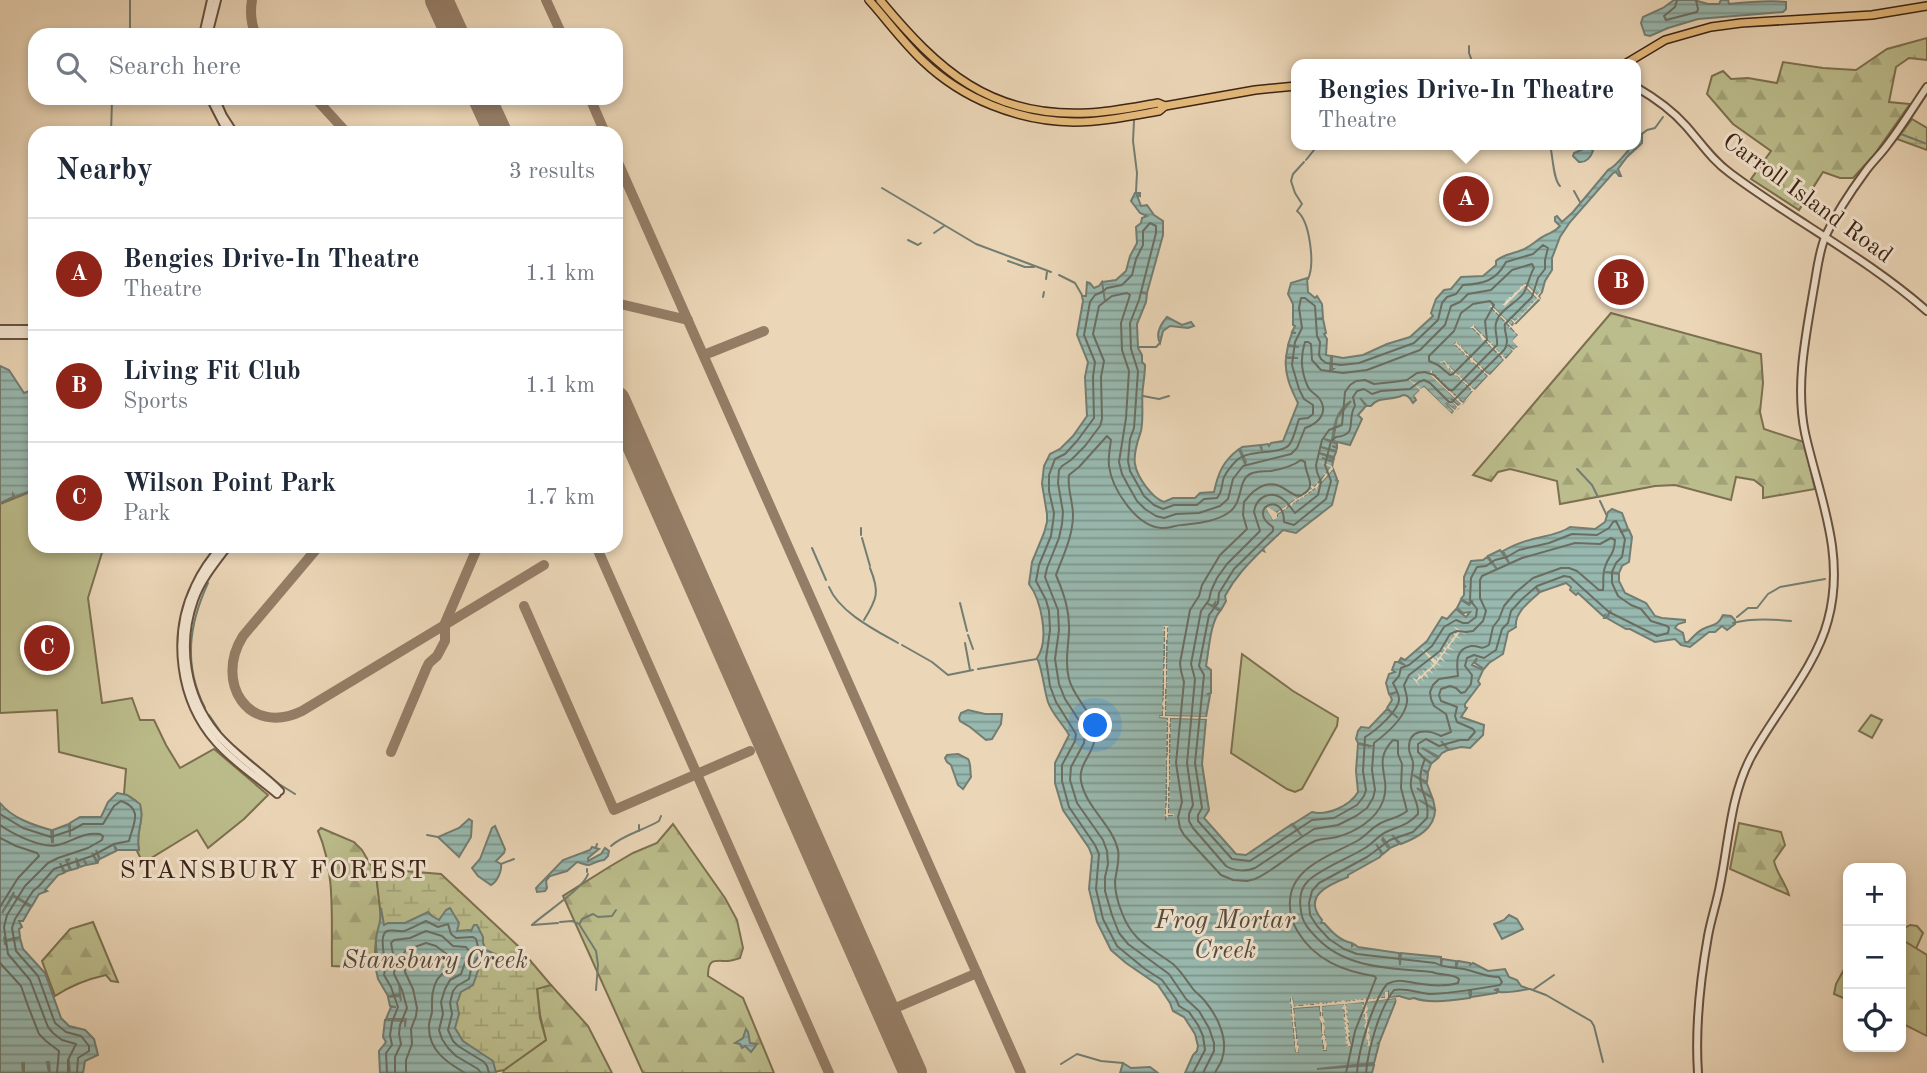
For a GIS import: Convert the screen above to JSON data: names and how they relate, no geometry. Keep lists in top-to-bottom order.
{
  "streets": {
    "street": ["Carroll Island Road"]
  },
  "districts": ["STANSBURY FOREST"],
  "water": ["Frog Mortar Creek", "Stansbury Creek"],
  "page": {
    "search": "Search here",
    "popup": ["Bengies Drive-In Theatre", "Theatre"],
    "heading": ["Nearby", "3 results"],
    "pins": ["A", "B", "C"],
    "list": [
      {
        "mark": "A",
        "name": "Bengies Drive-In Theatre",
        "note": "Theatre",
        "value": "1.1 km"
      },
      {
        "mark": "B",
        "name": "Living Fit Club",
        "note": "Sports",
        "value": "1.1 km"
      },
      {
        "mark": "C",
        "name": "Wilson Point Park",
        "note": "Park",
        "value": "1.7 km"
      }
    ],
    "map_buttons": ["+", "−"]
  }
}
